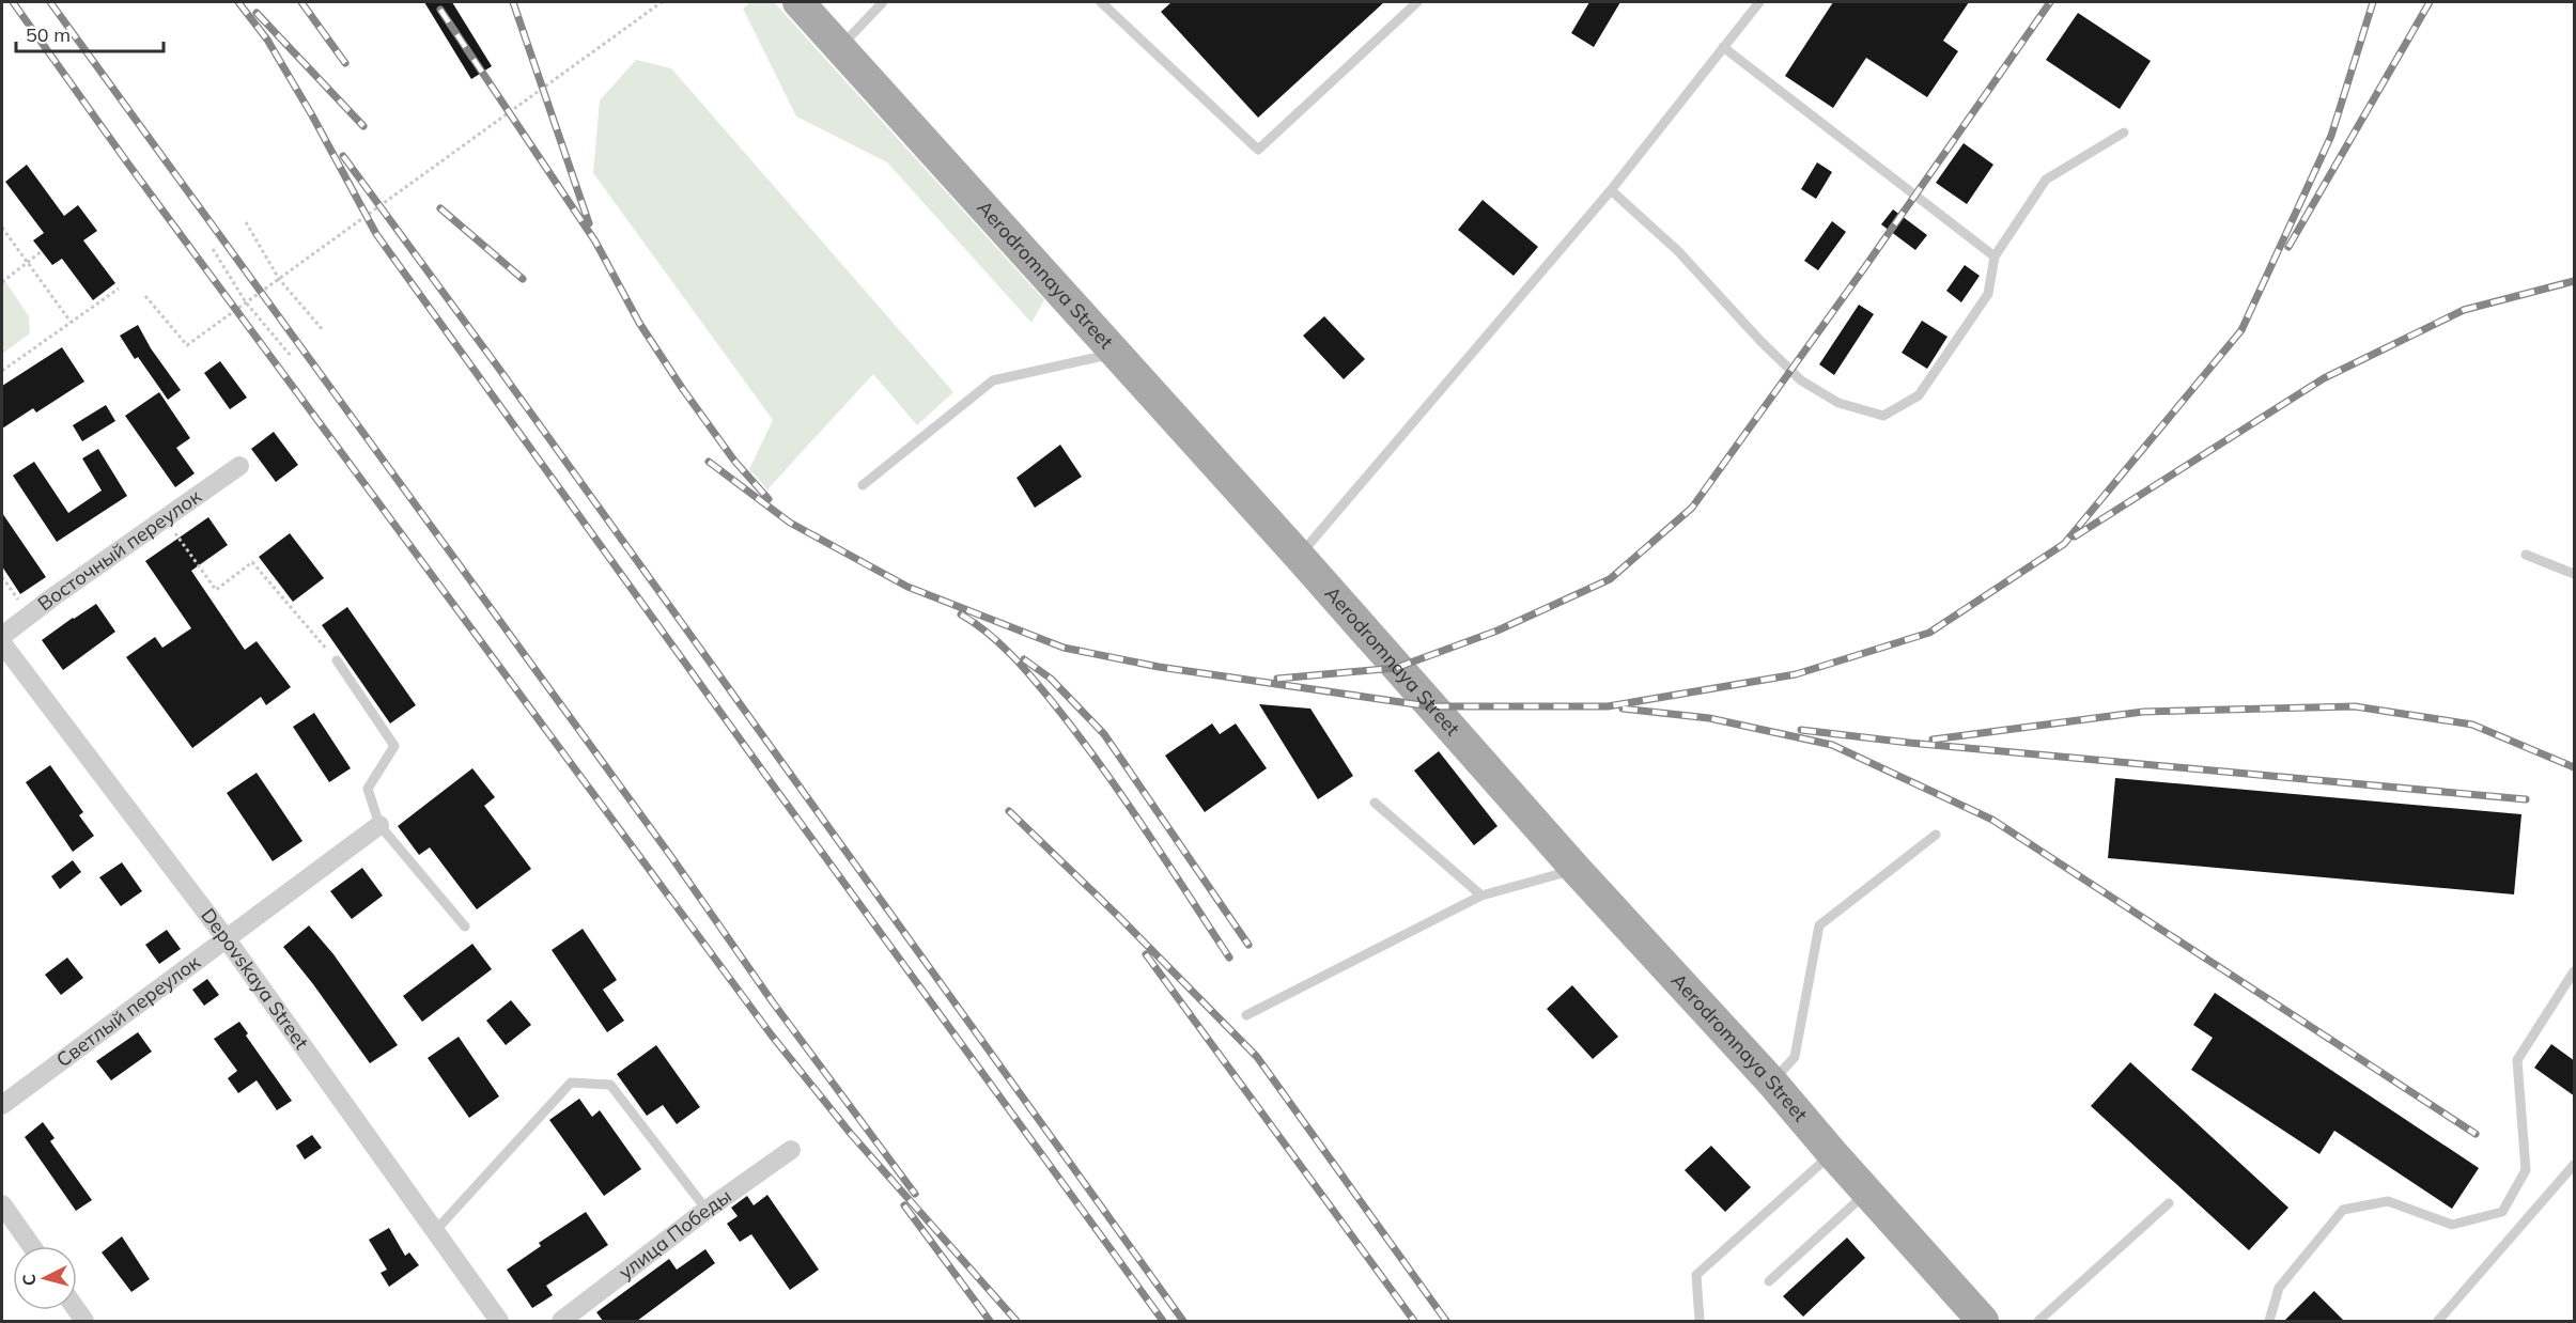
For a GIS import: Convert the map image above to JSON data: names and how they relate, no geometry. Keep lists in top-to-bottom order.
{
  "streets": {
    "main road": ["Aerodromnaya Street"],
    "street": [
      "Восточный переулок",
      "Depovskaya Street",
      "Светлый переулок",
      "улица Победы"
    ]
  },
  "crossings": [
    ["Depovskaya Street", "Светлый переулок"]
  ],
  "scale_bar": "50 m",
  "north": "left"
}
